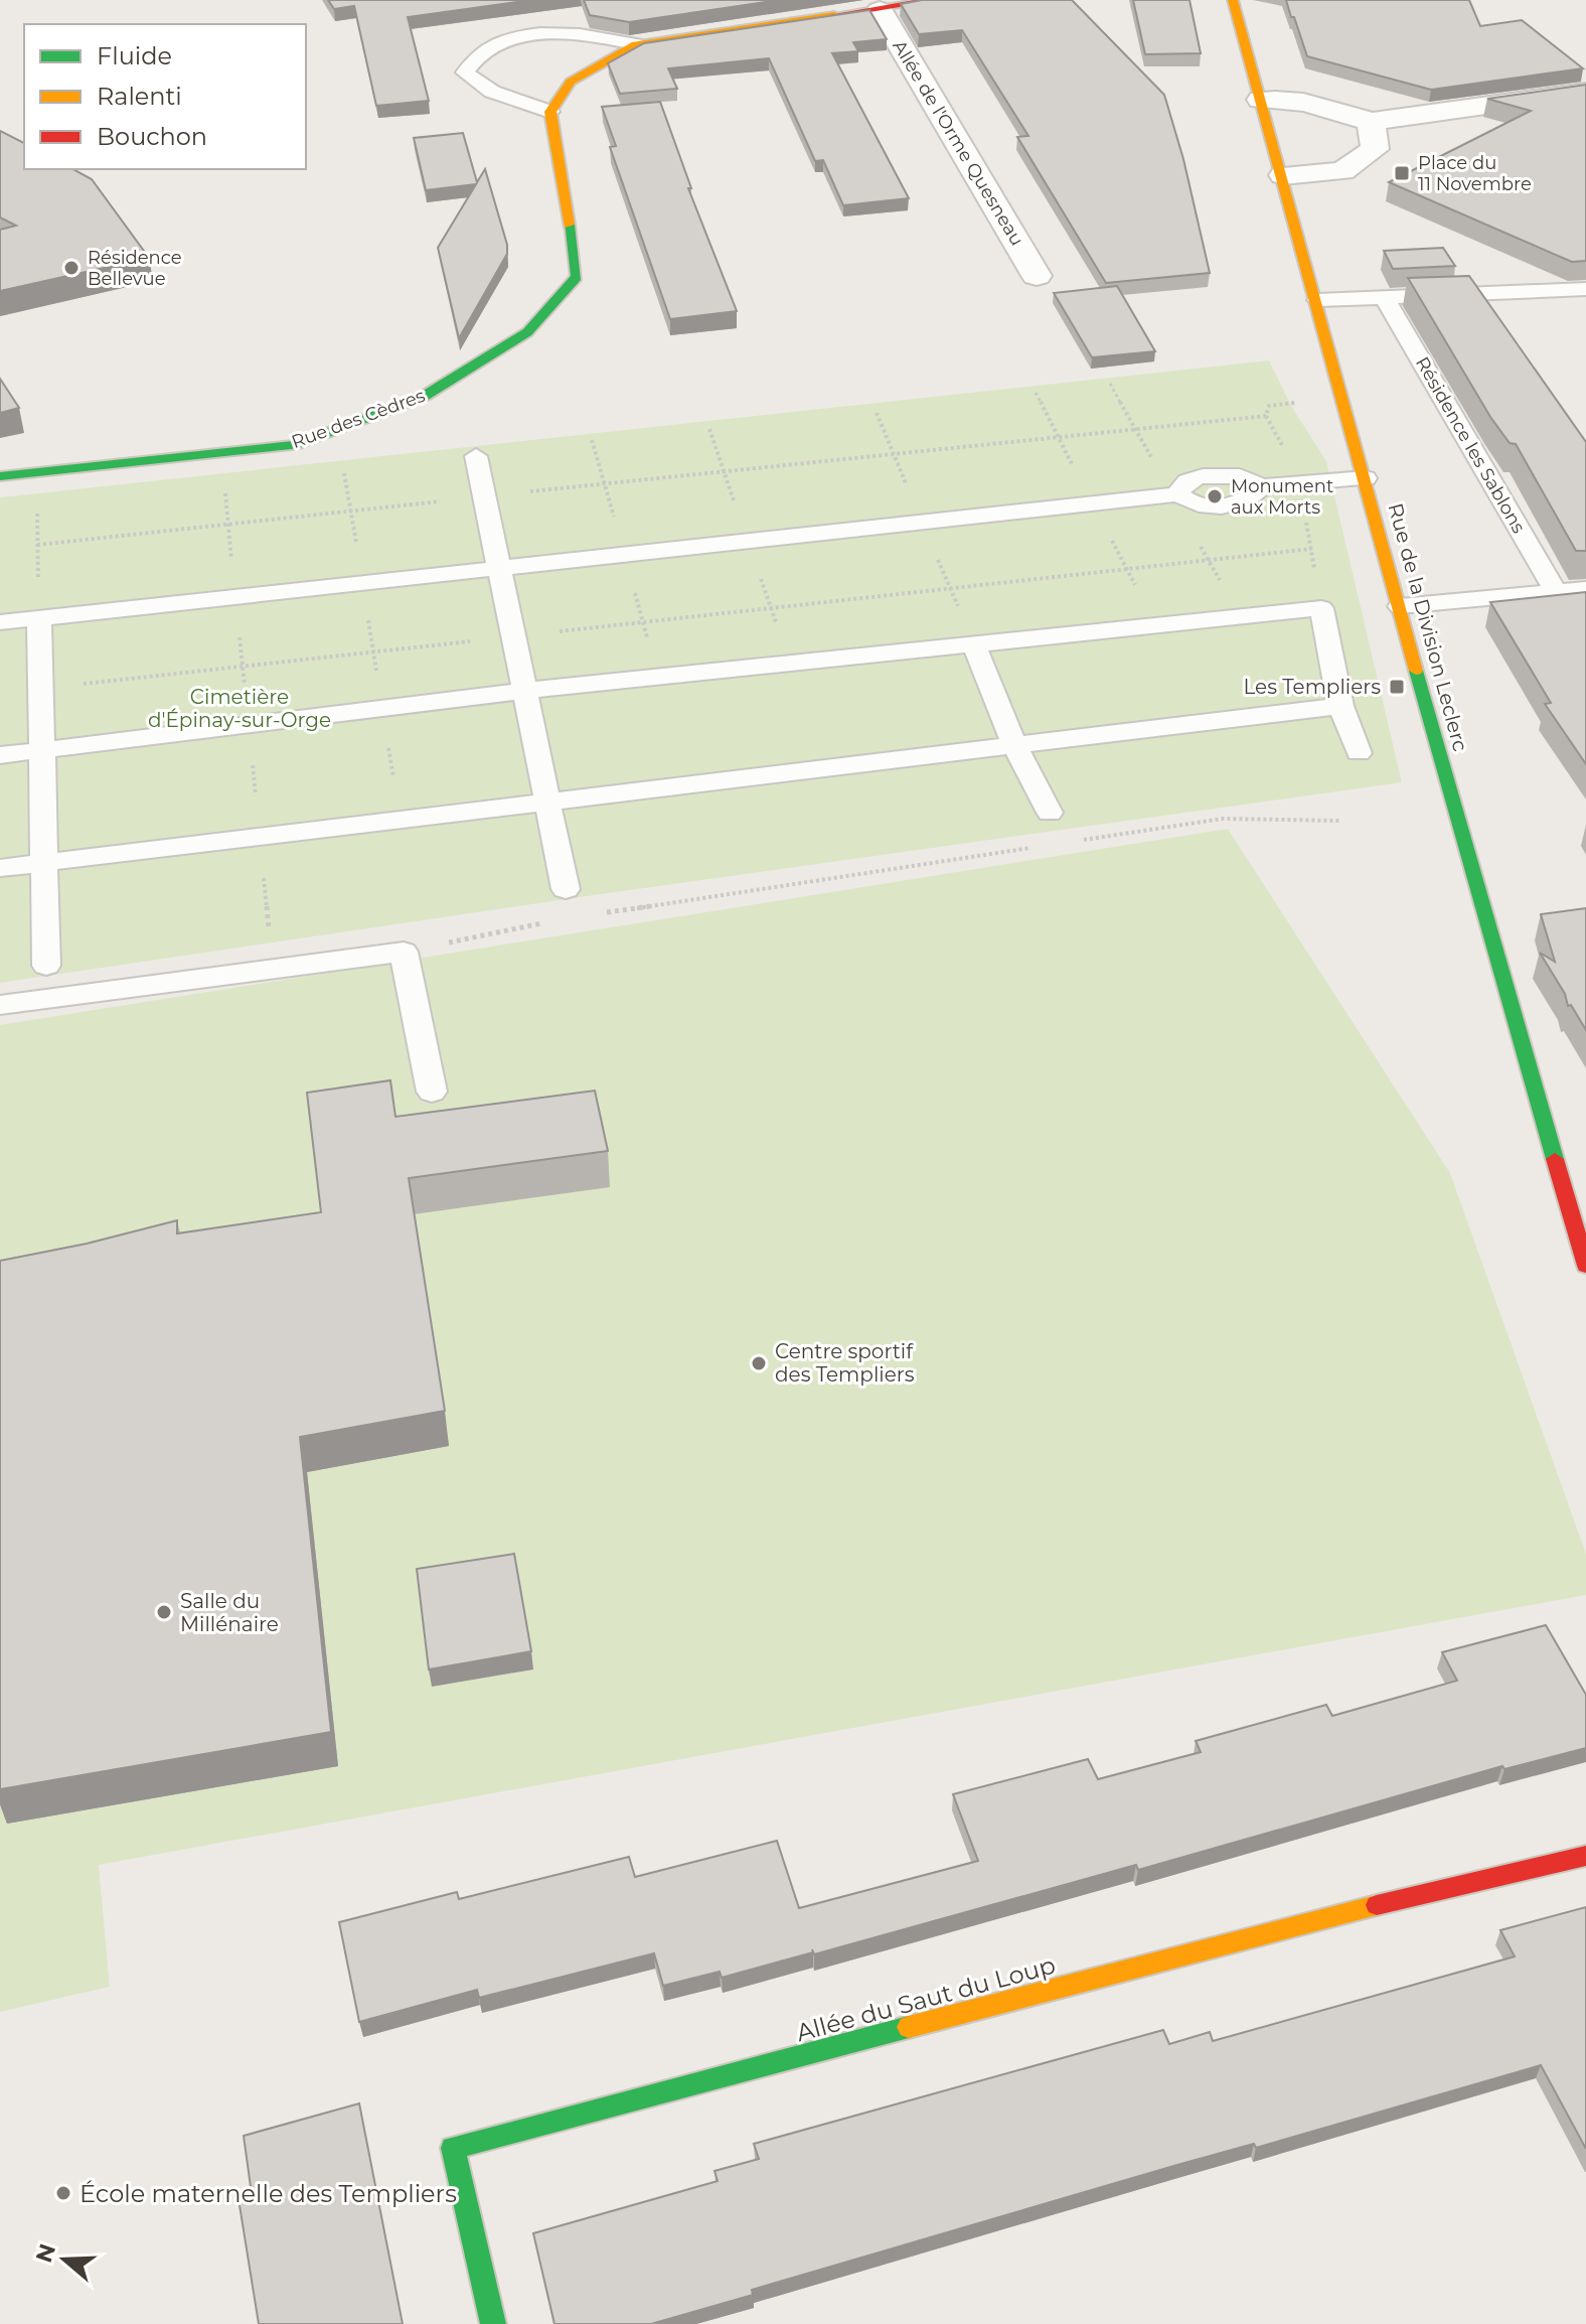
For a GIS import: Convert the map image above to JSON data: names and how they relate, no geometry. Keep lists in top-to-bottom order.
{
  "streets": {
    "street": [
      "Allée de l'Orme Quesneau",
      "Rue des Cèdres",
      "Rue de la Division Leclerc",
      "Allée du Saut du Loup"
    ],
    "lane": ["Résidence les Sablons"]
  },
  "parks": ["Cimetière d'Épinay-sur-Orge"],
  "places": {
    "transit": ["Place du 11 Novembre", "Les Templiers"],
    "other": [
      "Résidence Bellevue",
      "Monument aux Morts",
      "Centre sportif des Templiers",
      "Salle du Millénaire",
      "École maternelle des Templiers"
    ]
  },
  "legend": ["Fluide", "Ralenti", "Bouchon"],
  "north": "left"
}
